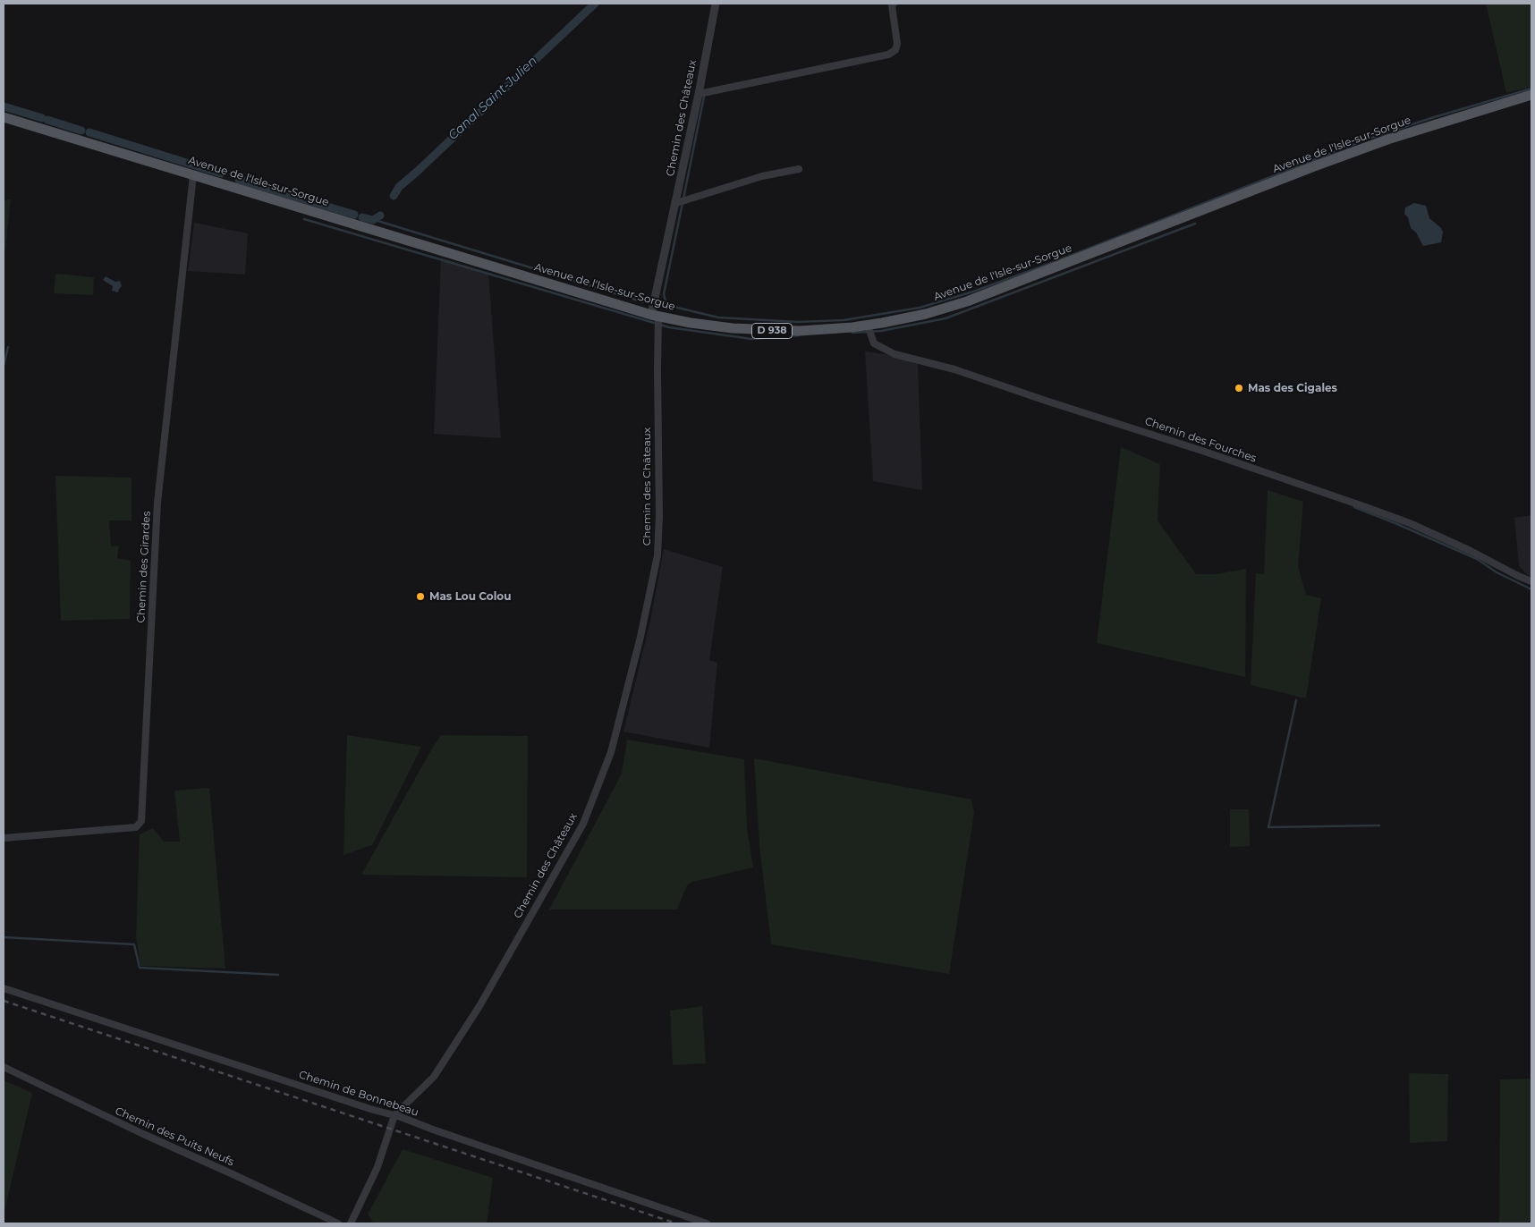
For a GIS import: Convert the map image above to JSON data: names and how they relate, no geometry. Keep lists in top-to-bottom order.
{
  "streets": {
    "main road": ["Avenue de l'Isle-sur-Sorgue", "D 938"],
    "street": [
      "Chemin des Châteaux",
      "Chemin des Fourches",
      "Chemin des Girardes",
      "Chemin de Bonnebeau",
      "Chemin des Puits Neufs"
    ]
  },
  "crossings": [
    ["Chemin des Châteaux", "Avenue de l'Isle-sur-Sorgue"],
    ["Chemin des Châteaux", "Chemin de Bonnebeau"],
    ["Avenue de l'Isle-sur-Sorgue", "Chemin des Fourches"],
    ["Avenue de l'Isle-sur-Sorgue", "Chemin des Girardes"]
  ],
  "water": ["Canal Saint-Julien"],
  "places": ["Mas des Cigales", "Mas Lou Colou"]
}
